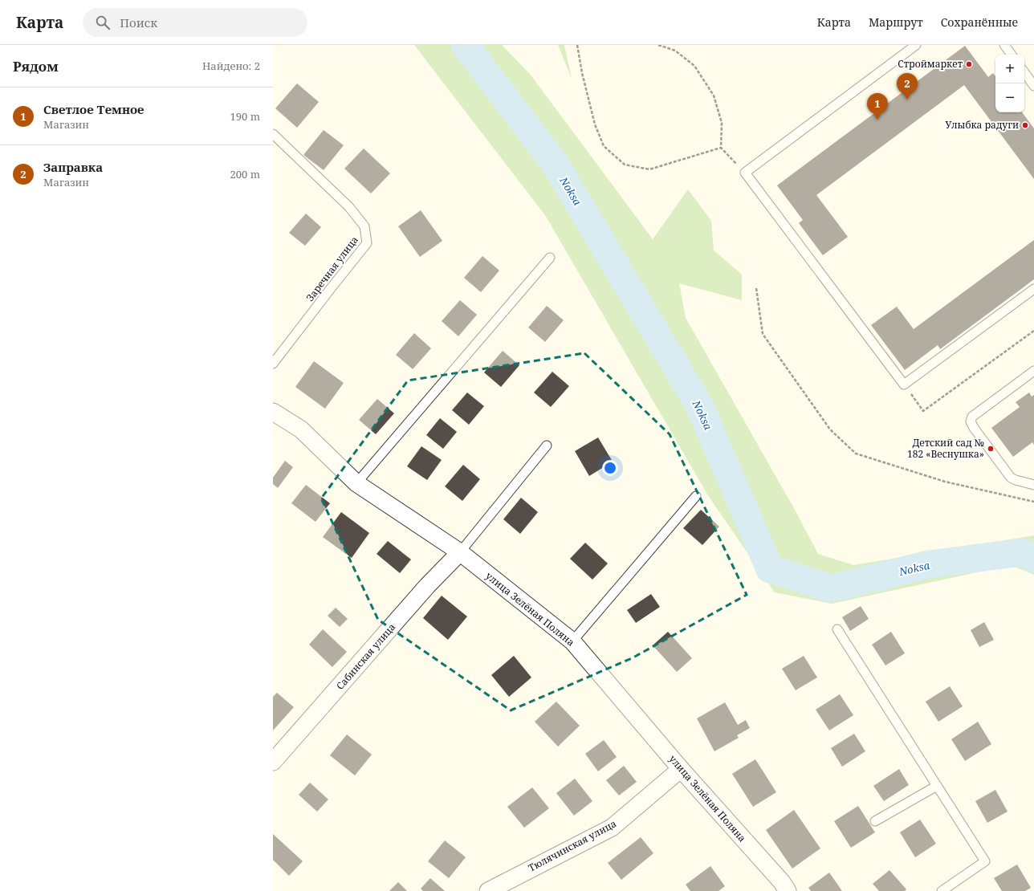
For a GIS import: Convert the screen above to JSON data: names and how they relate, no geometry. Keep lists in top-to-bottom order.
{
  "streets": {
    "street": ["улица Зелёная Поляна", "Сабинская улица", "Тюлячинская улица"],
    "lane": ["Заречная улица"]
  },
  "crossings": [
    ["улица Зелёная Поляна", "Сабинская улица"],
    ["улица Зелёная Поляна", "Тюлячинская улица"]
  ],
  "water": ["Noksa"],
  "places": ["Строймаркет", "Улыбка радуги", "Детский сад № 182 «Веснушка»"],
  "page": {
    "header": "Карта",
    "search": "Поиск",
    "nav": ["Карта", "Маршрут", "Сохранённые"],
    "heading": ["Рядом", "Найдено: 2"],
    "map_buttons": ["+", "−"],
    "pins": ["2", "1"],
    "list": [
      {
        "mark": "1",
        "name": "Светлое Темное",
        "note": "Магазин",
        "value": "190 m"
      },
      {
        "mark": "2",
        "name": "Заправка",
        "note": "Магазин",
        "value": "200 m"
      }
    ]
  }
}
